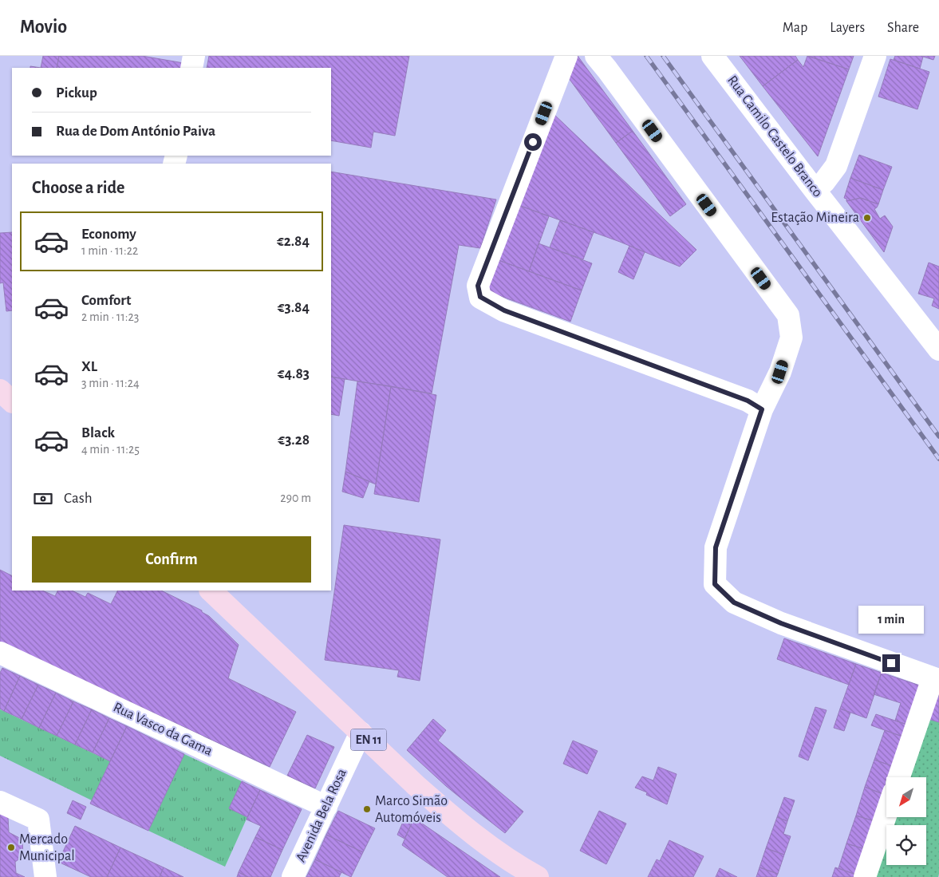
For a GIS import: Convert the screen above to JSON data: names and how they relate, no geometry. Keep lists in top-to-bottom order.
{
  "streets": {
    "main road": ["EN 11"],
    "street": ["Rua Camilo Castelo Branco", "Rua Vasco da Gama", "Avenida Bela Rosa"]
  },
  "crossings": [
    ["Rua Vasco da Gama", "Avenida Bela Rosa"],
    ["EN 11", "Avenida Bela Rosa"]
  ],
  "places": ["Estação Mineira", "Marco Simão Automóveis", "Mercado Municipal"],
  "north": "bottom left",
  "page": {
    "header": "Movio",
    "nav": ["Map", "Layers", "Share"],
    "banner": ["Pickup", "Rua de Dom António Paiva"],
    "heading": "Choose a ride",
    "list": [
      {
        "name": "Economy",
        "note": "1 min · 11:22",
        "value": "€2.84"
      },
      {
        "name": "Comfort",
        "note": "2 min · 11:23",
        "value": "€3.84"
      },
      {
        "name": "XL",
        "note": "3 min · 11:24",
        "value": "€4.83"
      },
      {
        "name": "Black",
        "note": "4 min · 11:25",
        "value": "€3.28"
      }
    ],
    "pay": ["Cash", "290 m"],
    "buttons": "Confirm",
    "bubble": "1 min"
  }
}
